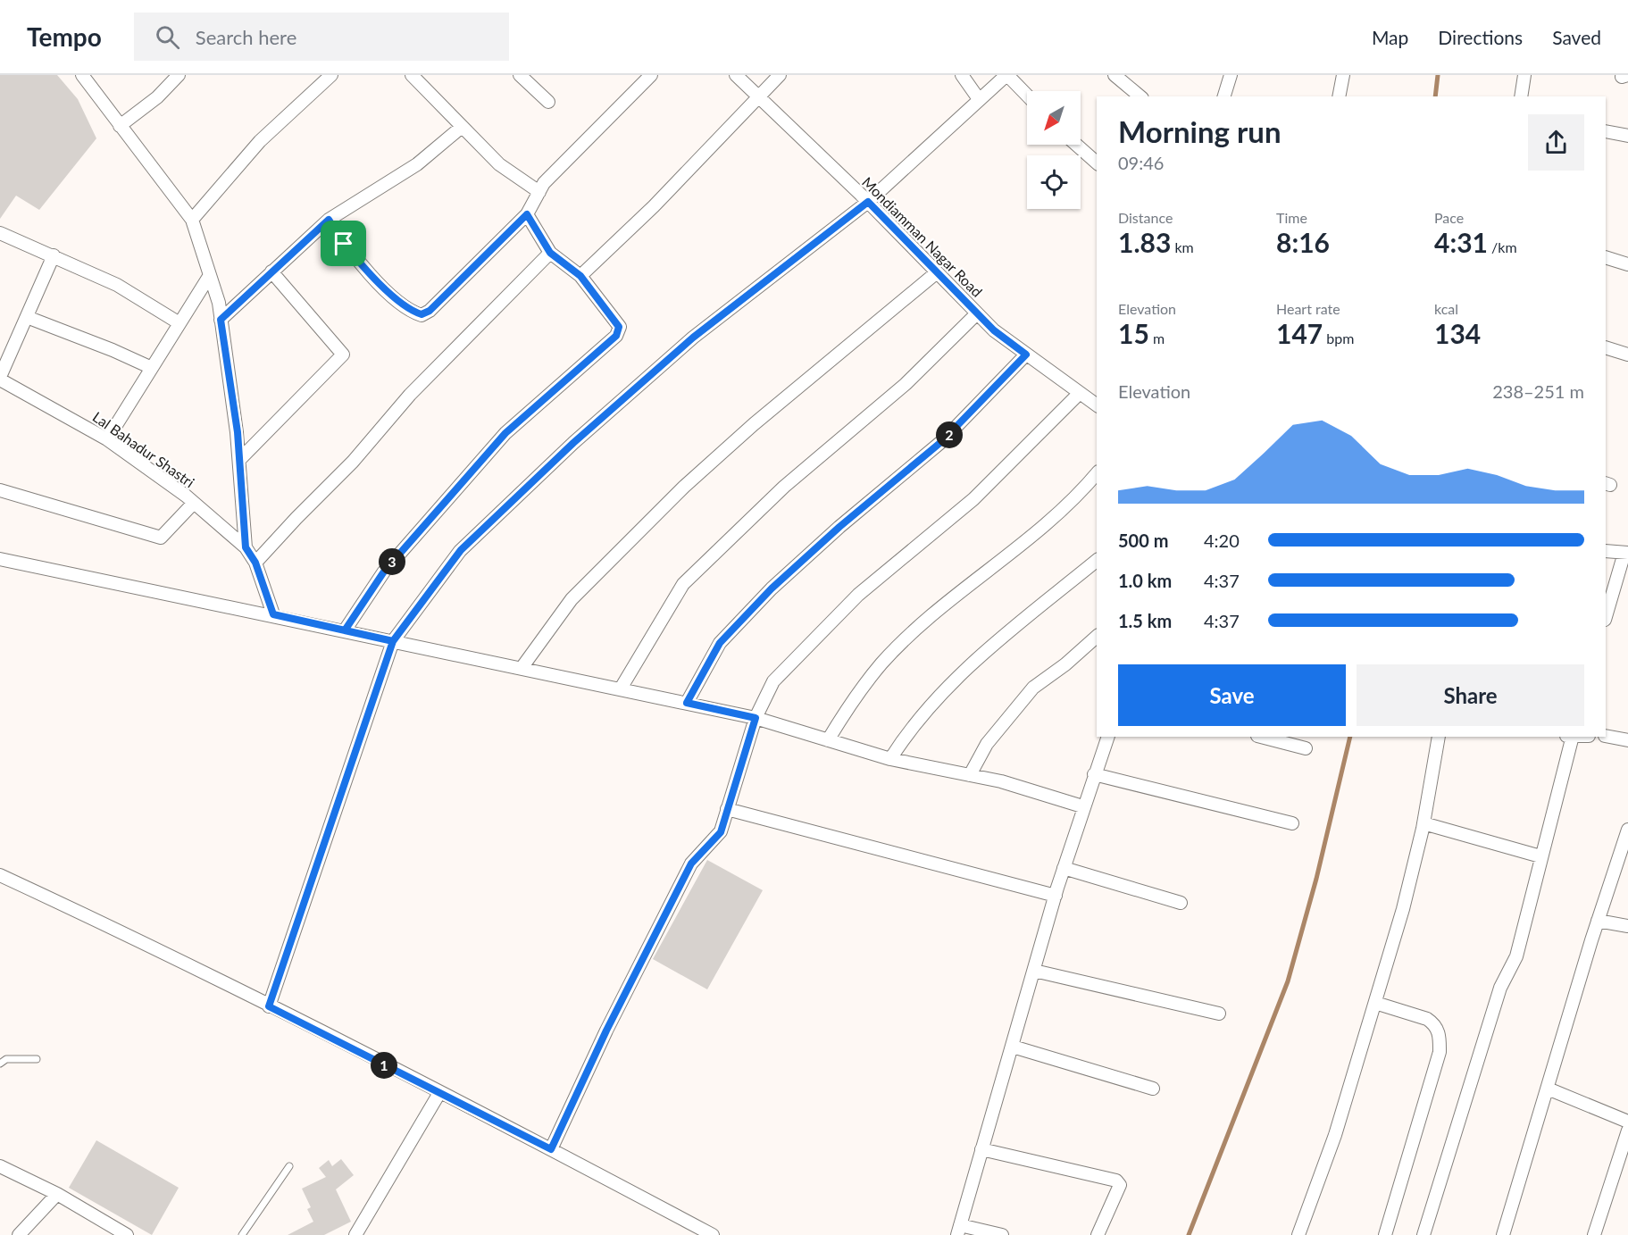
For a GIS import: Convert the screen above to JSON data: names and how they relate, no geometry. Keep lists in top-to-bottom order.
{
  "streets": {
    "street": ["Mondiamman Nagar Road", "Lal Bahadur Shastri"]
  },
  "north": "bottom left",
  "page": {
    "header": "Tempo",
    "search": "Search here",
    "nav": ["Map", "Directions", "Saved"],
    "heading": ["Morning run", "09:46"],
    "stats": [
      ["Distance", "1.83 km"],
      ["Time", "8:16"],
      ["Pace", "4:31 /km"],
      ["Elevation", "15 m"],
      ["Heart rate", "147 bpm"],
      ["kcal", "134"]
    ],
    "chart": ["Elevation", "238–251 m"],
    "pins": ["2", "3", "1"],
    "list": [
      {
        "name": "500 m",
        "note": "4:20"
      },
      {
        "name": "1.0 km",
        "note": "4:37"
      },
      {
        "name": "1.5 km",
        "note": "4:37"
      }
    ],
    "buttons": ["Save", "Share"]
  }
}
